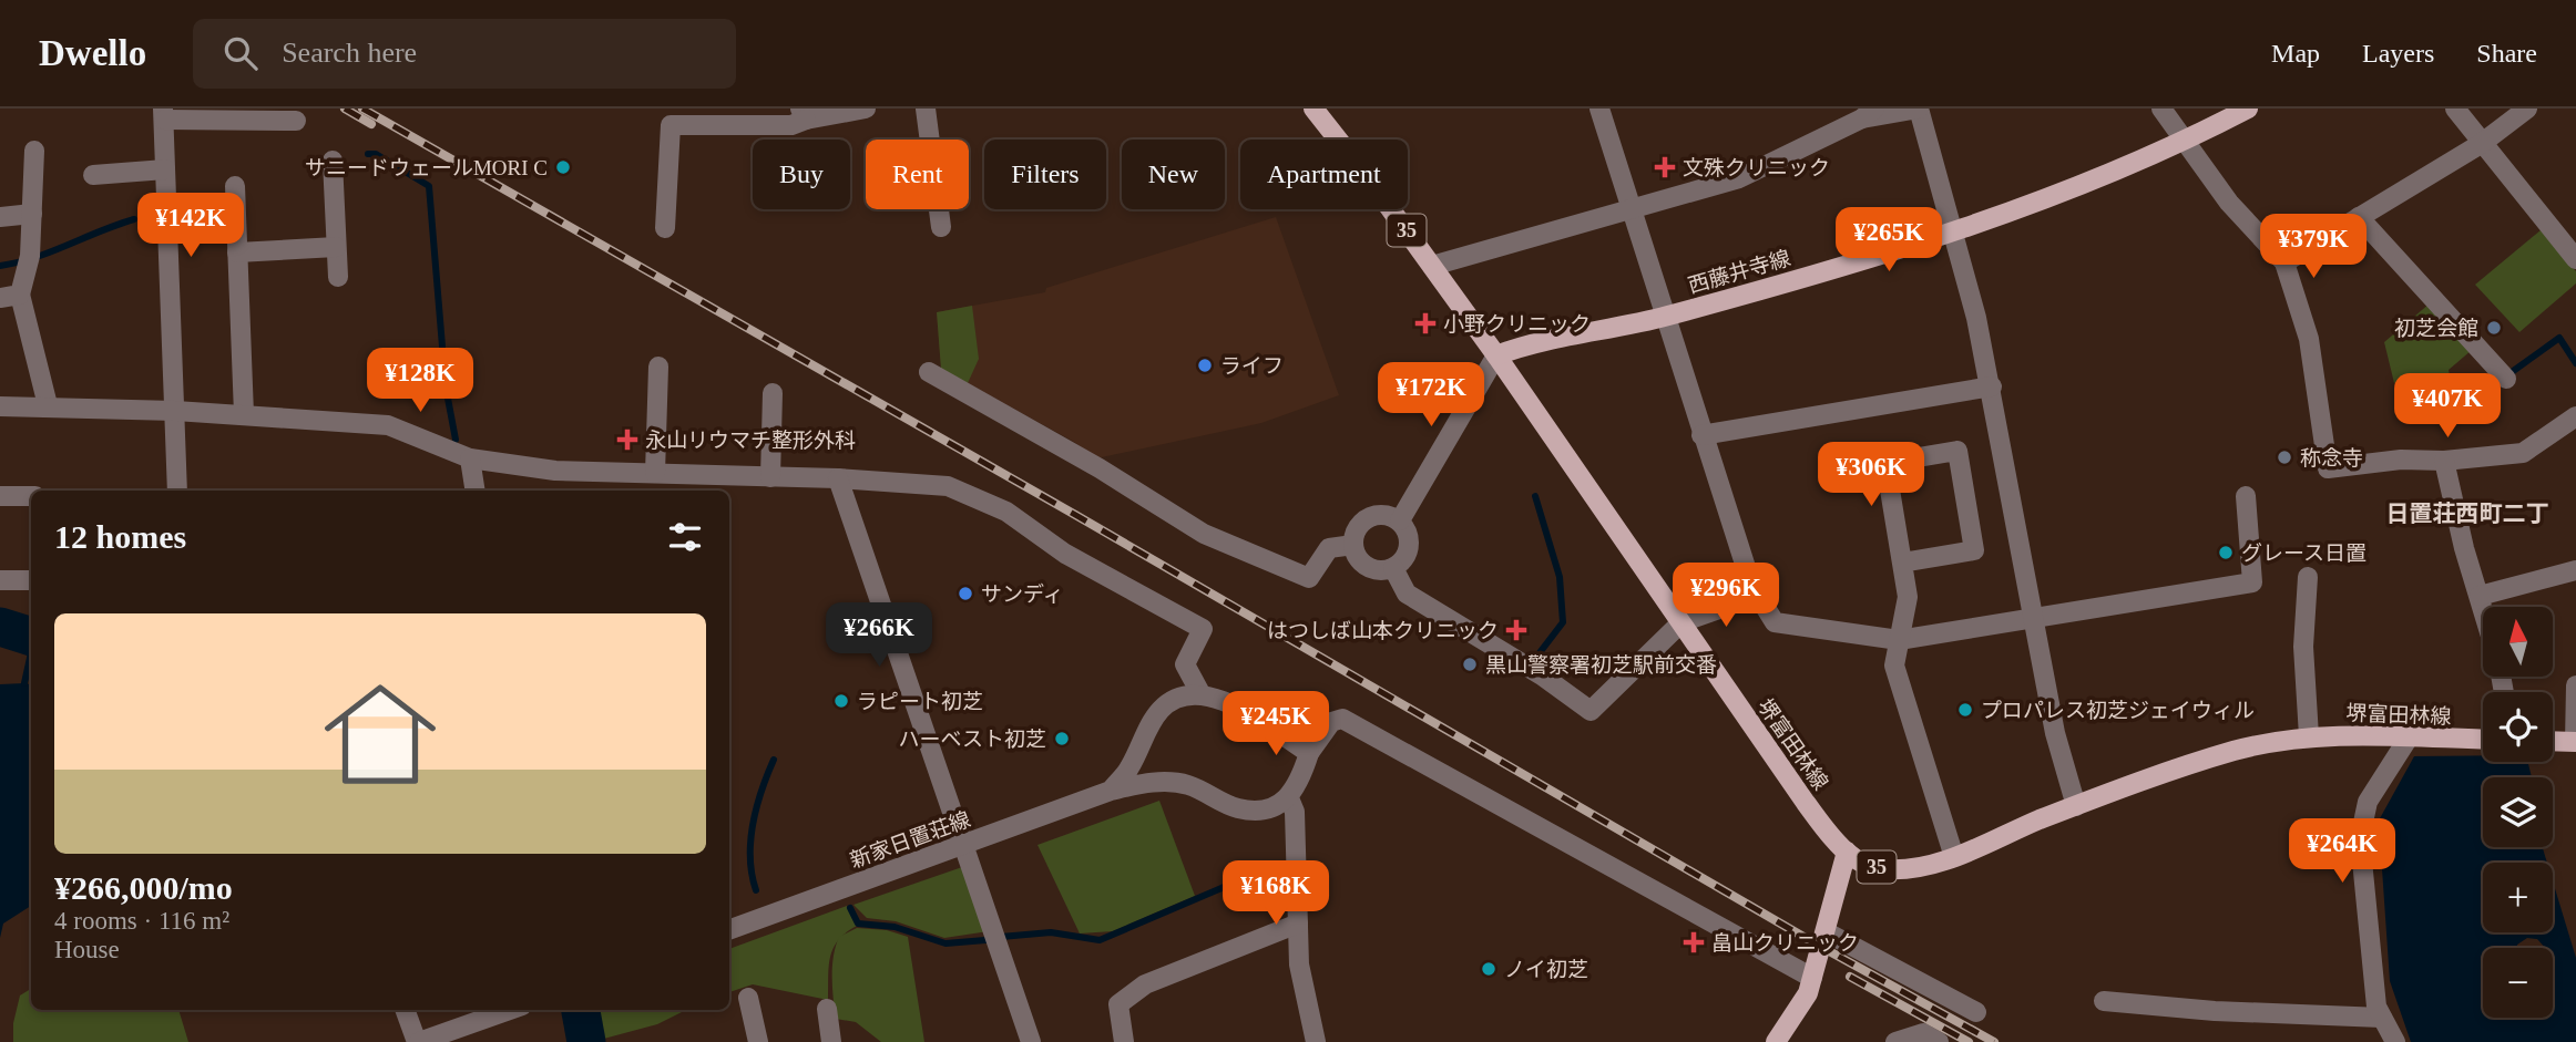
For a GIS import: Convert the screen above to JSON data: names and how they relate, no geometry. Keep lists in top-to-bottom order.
{
  "streets": {
    "main road": ["35", "西藤井寺線", "堺富田林線"],
    "street": ["新家日置荘線"]
  },
  "crossings": [
    ["西藤井寺線", "堺富田林線"]
  ],
  "districts": ["日置荘西町二丁"],
  "places": {
    "other": [
      "サニードウェールMORI C",
      "初芝会館",
      "ライフ",
      "称念寺",
      "グレース日置",
      "サンディ",
      "黒山警察署初芝駅前交番",
      "ラピート初芝",
      "プロパレス初芝ジェイウィル",
      "ハーベスト初芝",
      "ノイ初芝"
    ],
    "health": [
      "文殊クリニック",
      "小野クリニック",
      "永山リウマチ整形外科",
      "はつしば山本クリニック",
      "畠山クリニック"
    ]
  },
  "north": "top",
  "page": {
    "header": "Dwello",
    "search": "Search here",
    "nav": ["Map", "Layers", "Share"],
    "chip": [
      "Buy",
      "Rent",
      "Filters",
      "New",
      "Apartment"
    ],
    "price": [
      "¥142K",
      "¥265K",
      "¥379K",
      "¥128K",
      "¥172K",
      "¥407K",
      "¥306K",
      "¥296K",
      "¥266K",
      "¥245K",
      "¥264K",
      "¥168K"
    ],
    "heading": "12 homes",
    "list": [
      {
        "name": "¥266,000/mo",
        "note": "4 rooms · 116 m² · House"
      }
    ],
    "map_buttons": ["+", "−"]
  }
}
